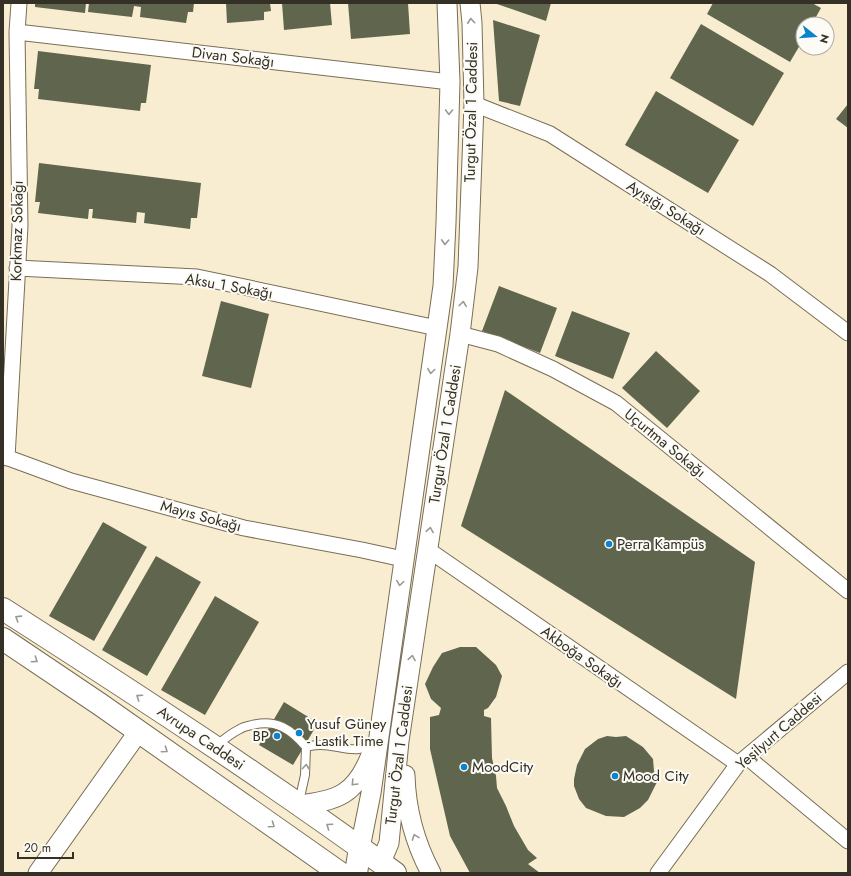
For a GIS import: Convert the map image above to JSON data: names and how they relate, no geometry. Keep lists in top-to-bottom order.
{
  "streets": {
    "main road": ["Avrupa Caddesi"],
    "street": [
      "Divan Sokağı",
      "Turgut Özal 1 Caddesi",
      "Ayışığı Sokağı",
      "Korkmaz Sokağı",
      "Aksu 1 Sokağı",
      "Uçurtma Sokağı",
      "Mayıs Sokağı",
      "Akboğa Sokağı",
      "Yeşilyurt Caddesi"
    ]
  },
  "crossings": [
    ["Divan Sokağı", "Turgut Özal 1 Caddesi"],
    ["Divan Sokağı", "Korkmaz Sokağı"],
    ["Turgut Özal 1 Caddesi", "Ayışığı Sokağı"],
    ["Turgut Özal 1 Caddesi", "Aksu 1 Sokağı"],
    ["Turgut Özal 1 Caddesi", "Uçurtma Sokağı"],
    ["Turgut Özal 1 Caddesi", "Mayıs Sokağı"],
    ["Turgut Özal 1 Caddesi", "Akboğa Sokağı"],
    ["Turgut Özal 1 Caddesi", "Avrupa Caddesi"],
    ["Korkmaz Sokağı", "Aksu 1 Sokağı"],
    ["Korkmaz Sokağı", "Mayıs Sokağı"],
    ["Akboğa Sokağı", "Yeşilyurt Caddesi"]
  ],
  "places": [
    "Perra Kampüs",
    "Yusuf Güney - Lastik Time",
    "BP",
    "MoodCity",
    "Mood City"
  ],
  "scale_bar": "20 m",
  "north": "right"
}
